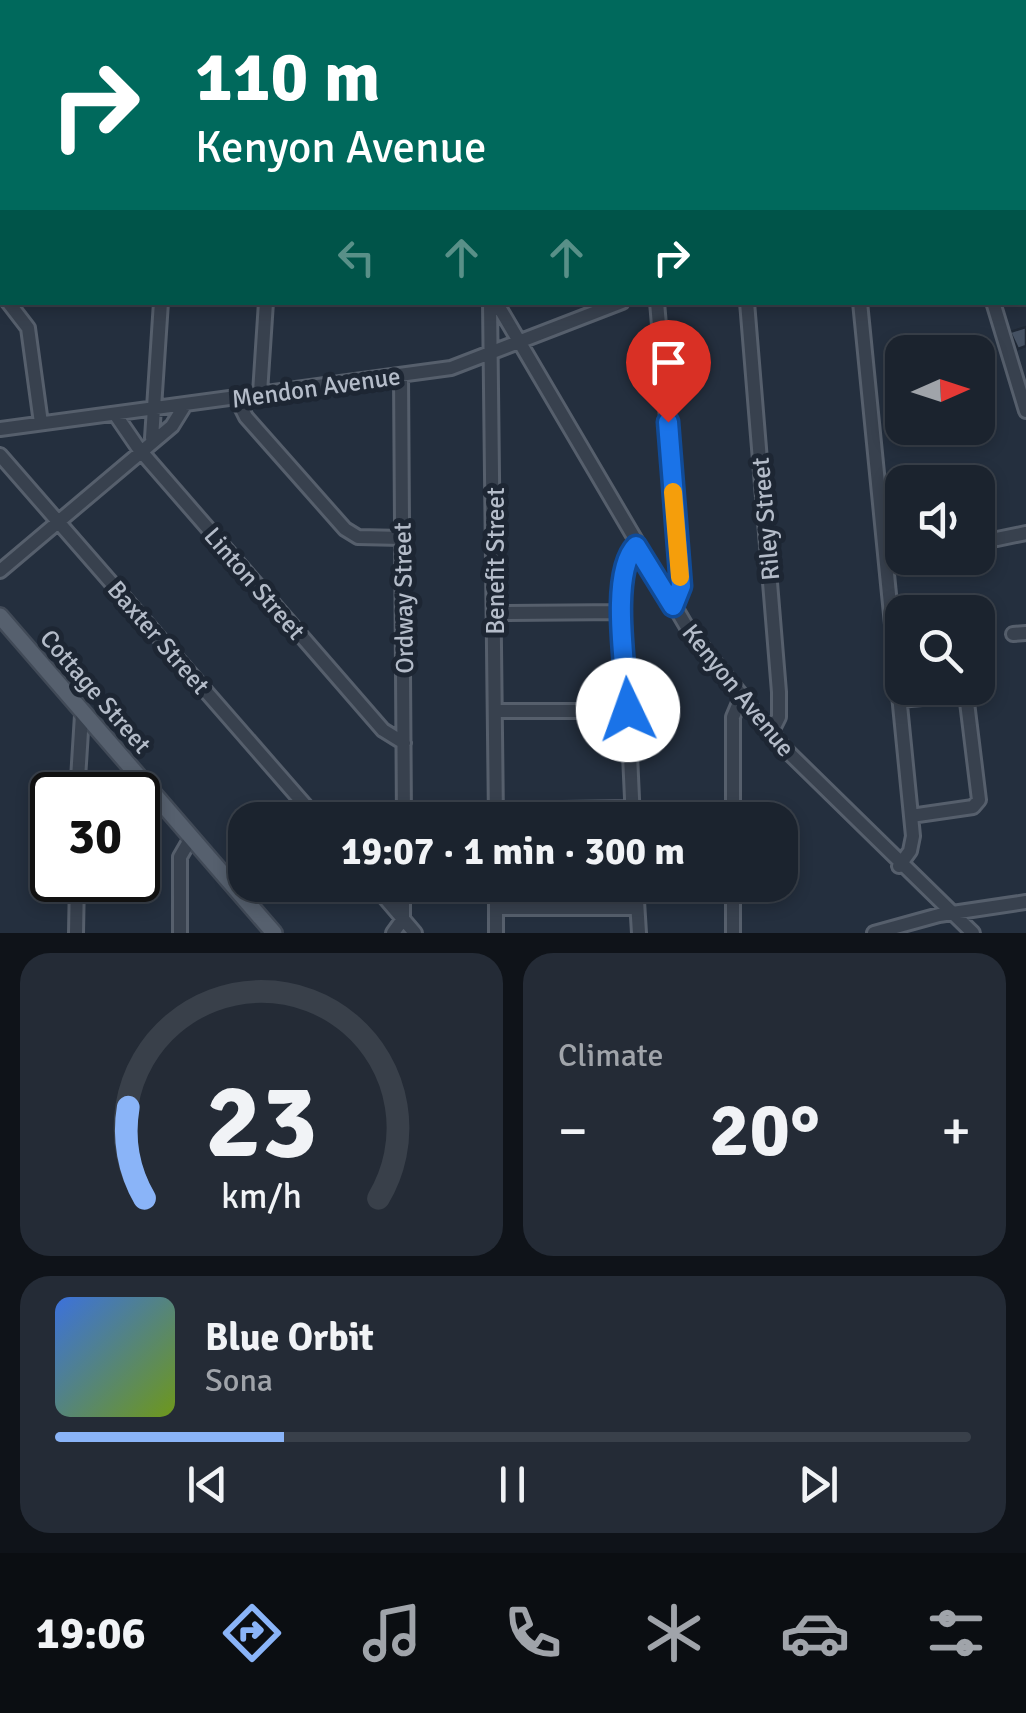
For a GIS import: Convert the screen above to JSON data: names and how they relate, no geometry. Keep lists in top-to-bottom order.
{
  "streets": {
    "main road": ["Cottage Street"],
    "street": [
      "Mendon Avenue",
      "Riley Street",
      "Benefit Street",
      "Linton Street",
      "Ordway Street",
      "Baxter Street",
      "Kenyon Avenue"
    ]
  },
  "crossings": [
    ["Mendon Avenue", "Benefit Street"],
    ["Mendon Avenue", "Linton Street"],
    ["Mendon Avenue", "Ordway Street"],
    ["Mendon Avenue", "Kenyon Avenue"],
    ["Riley Street", "Kenyon Avenue"],
    ["Linton Street", "Ordway Street"]
  ],
  "north": "right",
  "page": {
    "turn": ["110 m", "Kenyon Avenue"],
    "limit": "30",
    "trip": "19:07 · 1 min · 300 m",
    "tile": "Climate",
    "heat": ["−", "20°", "+"],
    "song": ["Blue Orbit", "Sona"],
    "tabs": "19:06",
    "gauge": ["23", "km/h"]
  }
}
